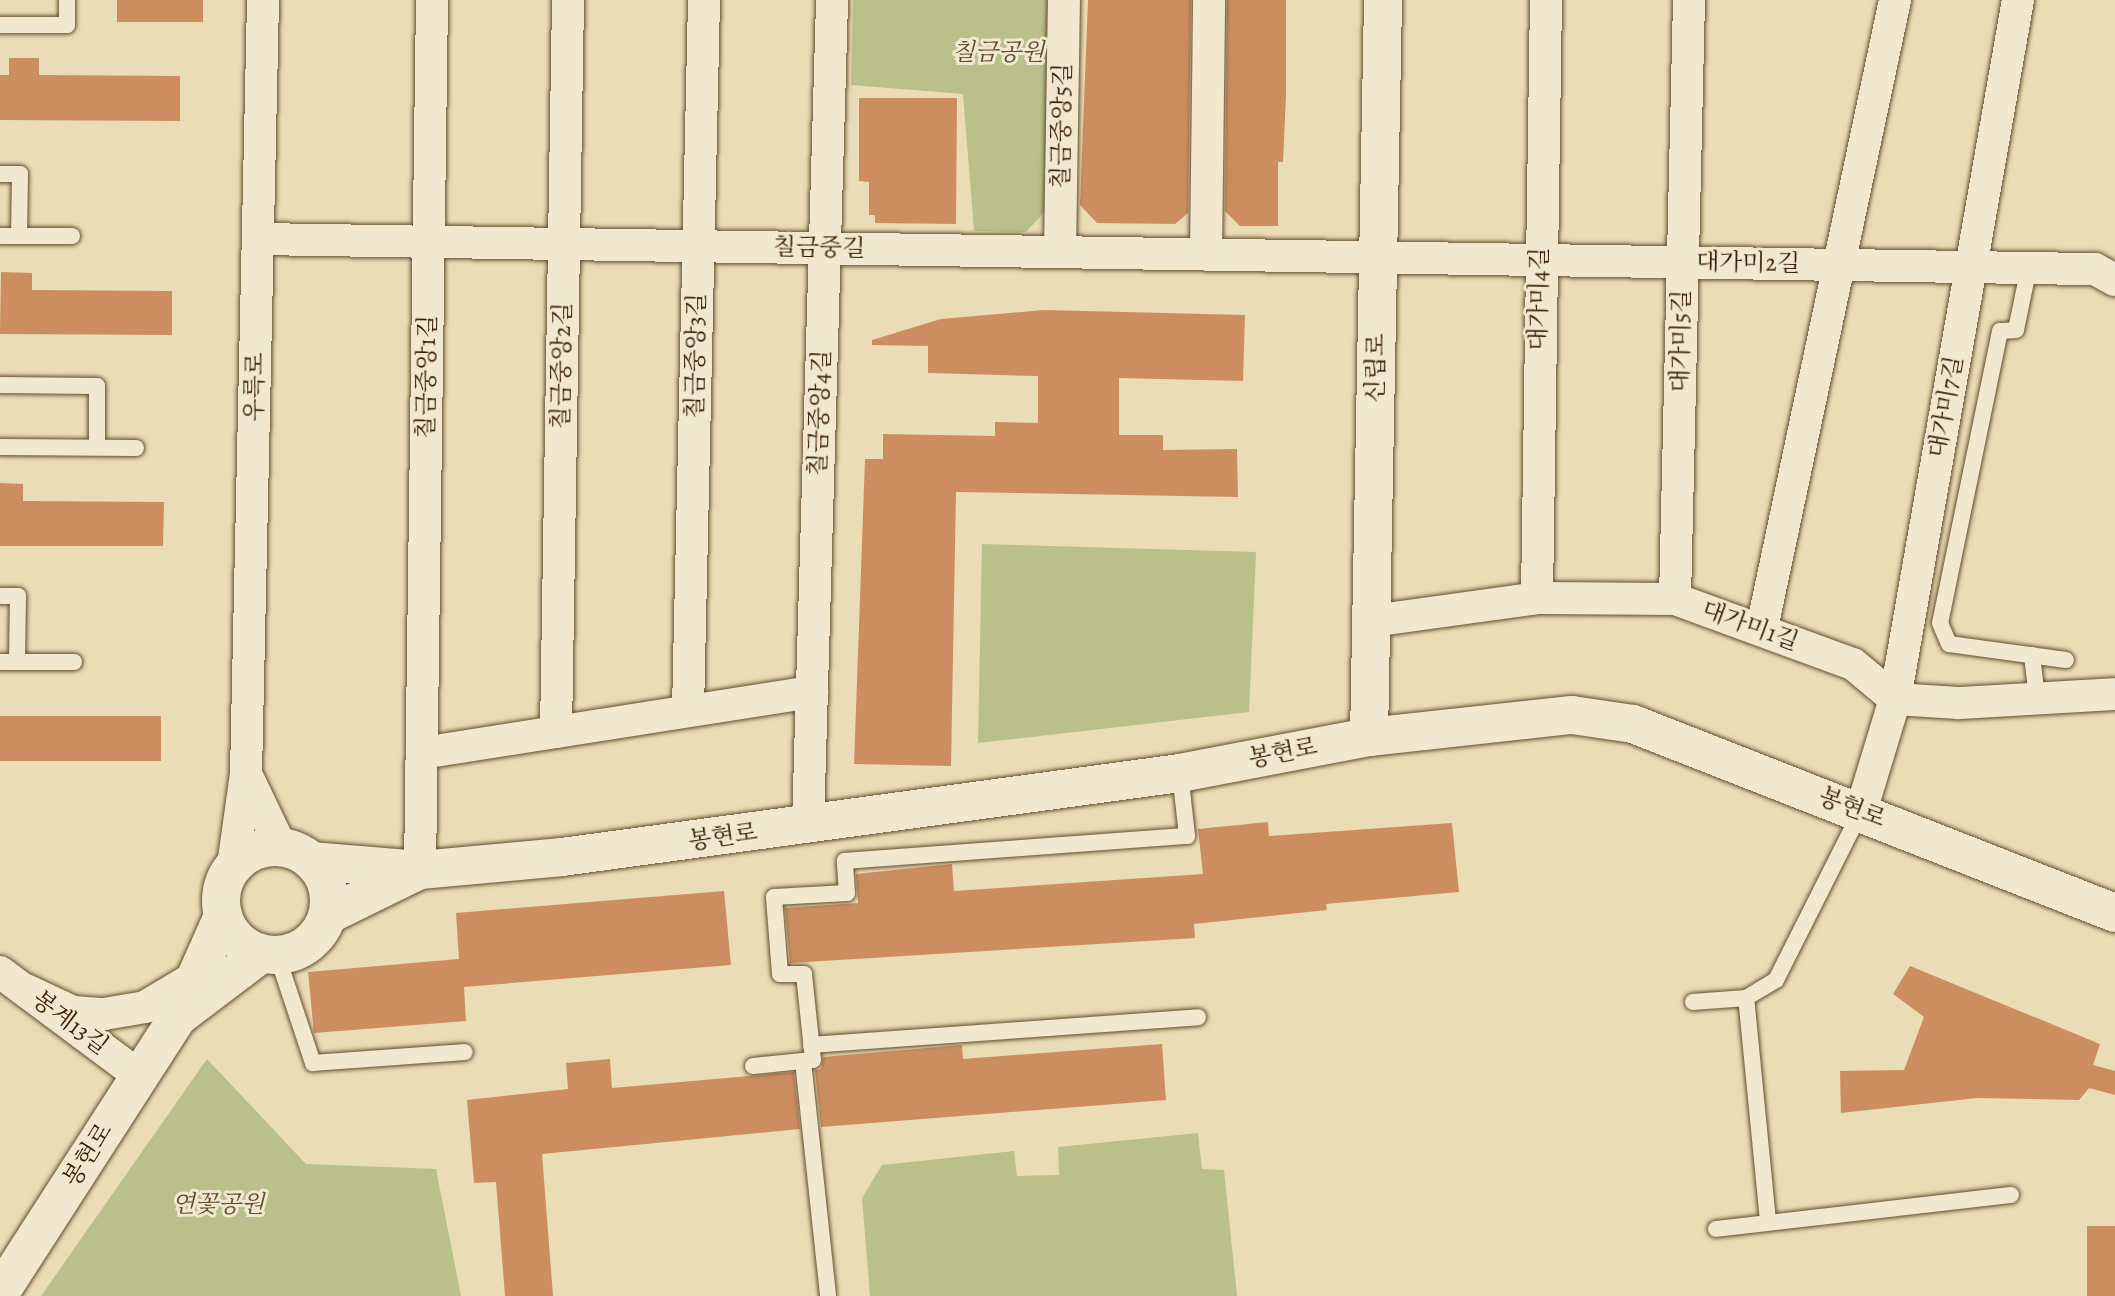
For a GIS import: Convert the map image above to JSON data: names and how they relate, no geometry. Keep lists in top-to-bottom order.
{
  "streets": {
    "street": [
      "칠금중앙5길",
      "칠금중길",
      "대가미2길",
      "대가미4길",
      "대가미5길",
      "칠금중앙3길",
      "칠금중앙2길",
      "신립로",
      "칠금중앙1길",
      "우륵로",
      "대가미7길",
      "칠금중앙4길",
      "대가미1길",
      "봉현로",
      "봉계13길"
    ]
  },
  "crossings": [
    ["칠금중앙5길", "칠금중길"],
    ["칠금중길", "대가미2길"],
    ["칠금중길", "칠금중앙3길"],
    ["칠금중길", "칠금중앙2길"],
    ["칠금중길", "신립로"],
    ["칠금중길", "칠금중앙1길"],
    ["칠금중길", "우륵로"],
    ["칠금중길", "칠금중앙4길"],
    ["대가미2길", "대가미4길"],
    ["대가미2길", "대가미5길"],
    ["대가미2길", "신립로"],
    ["대가미2길", "대가미7길"],
    ["대가미4길", "대가미1길"],
    ["대가미5길", "대가미1길"],
    ["신립로", "대가미1길"],
    ["신립로", "봉현로"],
    ["칠금중앙1길", "봉현로"],
    ["우륵로", "봉현로"],
    ["대가미7길", "대가미1길"],
    ["대가미7길", "봉현로"],
    ["칠금중앙4길", "봉현로"],
    ["봉현로", "봉계13길"]
  ],
  "parks": ["칠금공원", "연꽃공원"]
}
